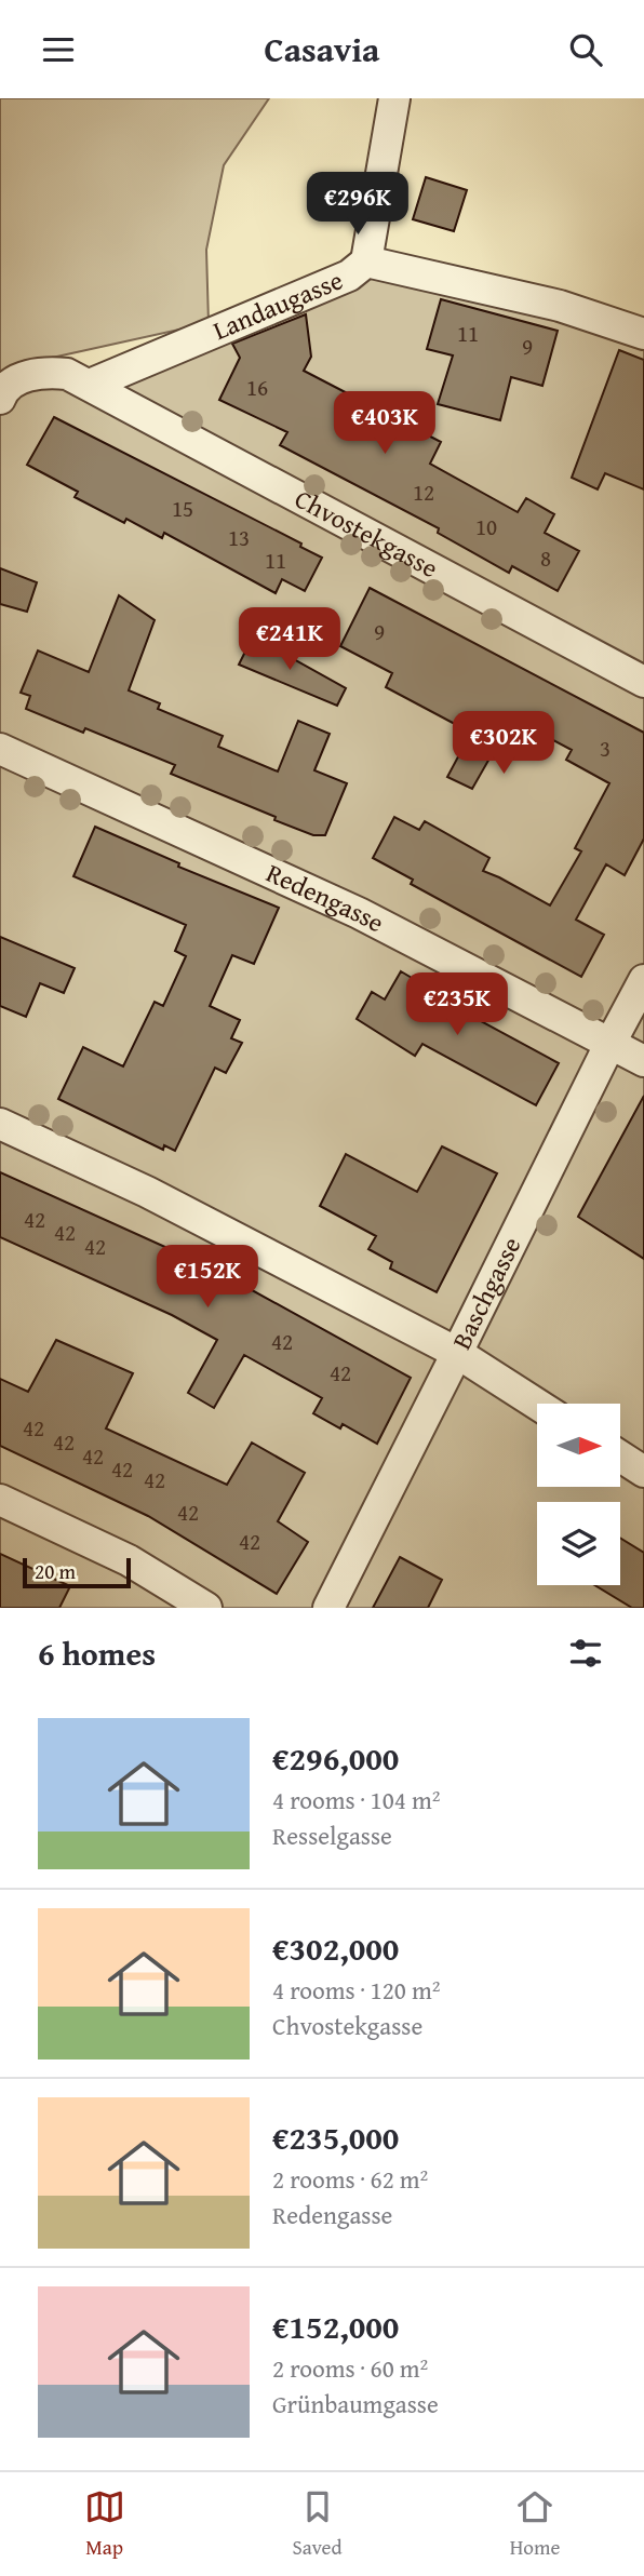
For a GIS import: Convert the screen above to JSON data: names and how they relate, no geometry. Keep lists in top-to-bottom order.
{
  "streets": {
    "street": [
      "Landaugasse",
      "Chvostekgasse",
      "Redengasse",
      "Baschgasse"
    ]
  },
  "crossings": [
    ["Landaugasse", "Chvostekgasse"],
    ["Redengasse", "Baschgasse"]
  ],
  "house_numbers": [
    "11",
    "9",
    "16",
    "12",
    "15",
    "10",
    "13",
    "8",
    "11",
    "9",
    "3",
    "42",
    "42",
    "42",
    "42",
    "42",
    "42",
    "42",
    "42",
    "42",
    "42",
    "42",
    "42"
  ],
  "scale_bar": "20 m",
  "north": "right",
  "page": {
    "header": "Casavia",
    "price": [
      "€296K",
      "€403K",
      "€241K",
      "€302K",
      "€235K",
      "€152K"
    ],
    "scale": "20 m",
    "heading": "6 homes",
    "list": [
      {
        "name": "€296,000",
        "note": "4 rooms · 104 m² · Resselgasse"
      },
      {
        "name": "€302,000",
        "note": "4 rooms · 120 m² · Chvostekgasse"
      },
      {
        "name": "€235,000",
        "note": "2 rooms · 62 m² · Redengasse"
      },
      {
        "name": "€152,000",
        "note": "2 rooms · 60 m² · Grünbaumgasse"
      }
    ],
    "tabs": ["Map", "Saved", "Home"]
  }
}
